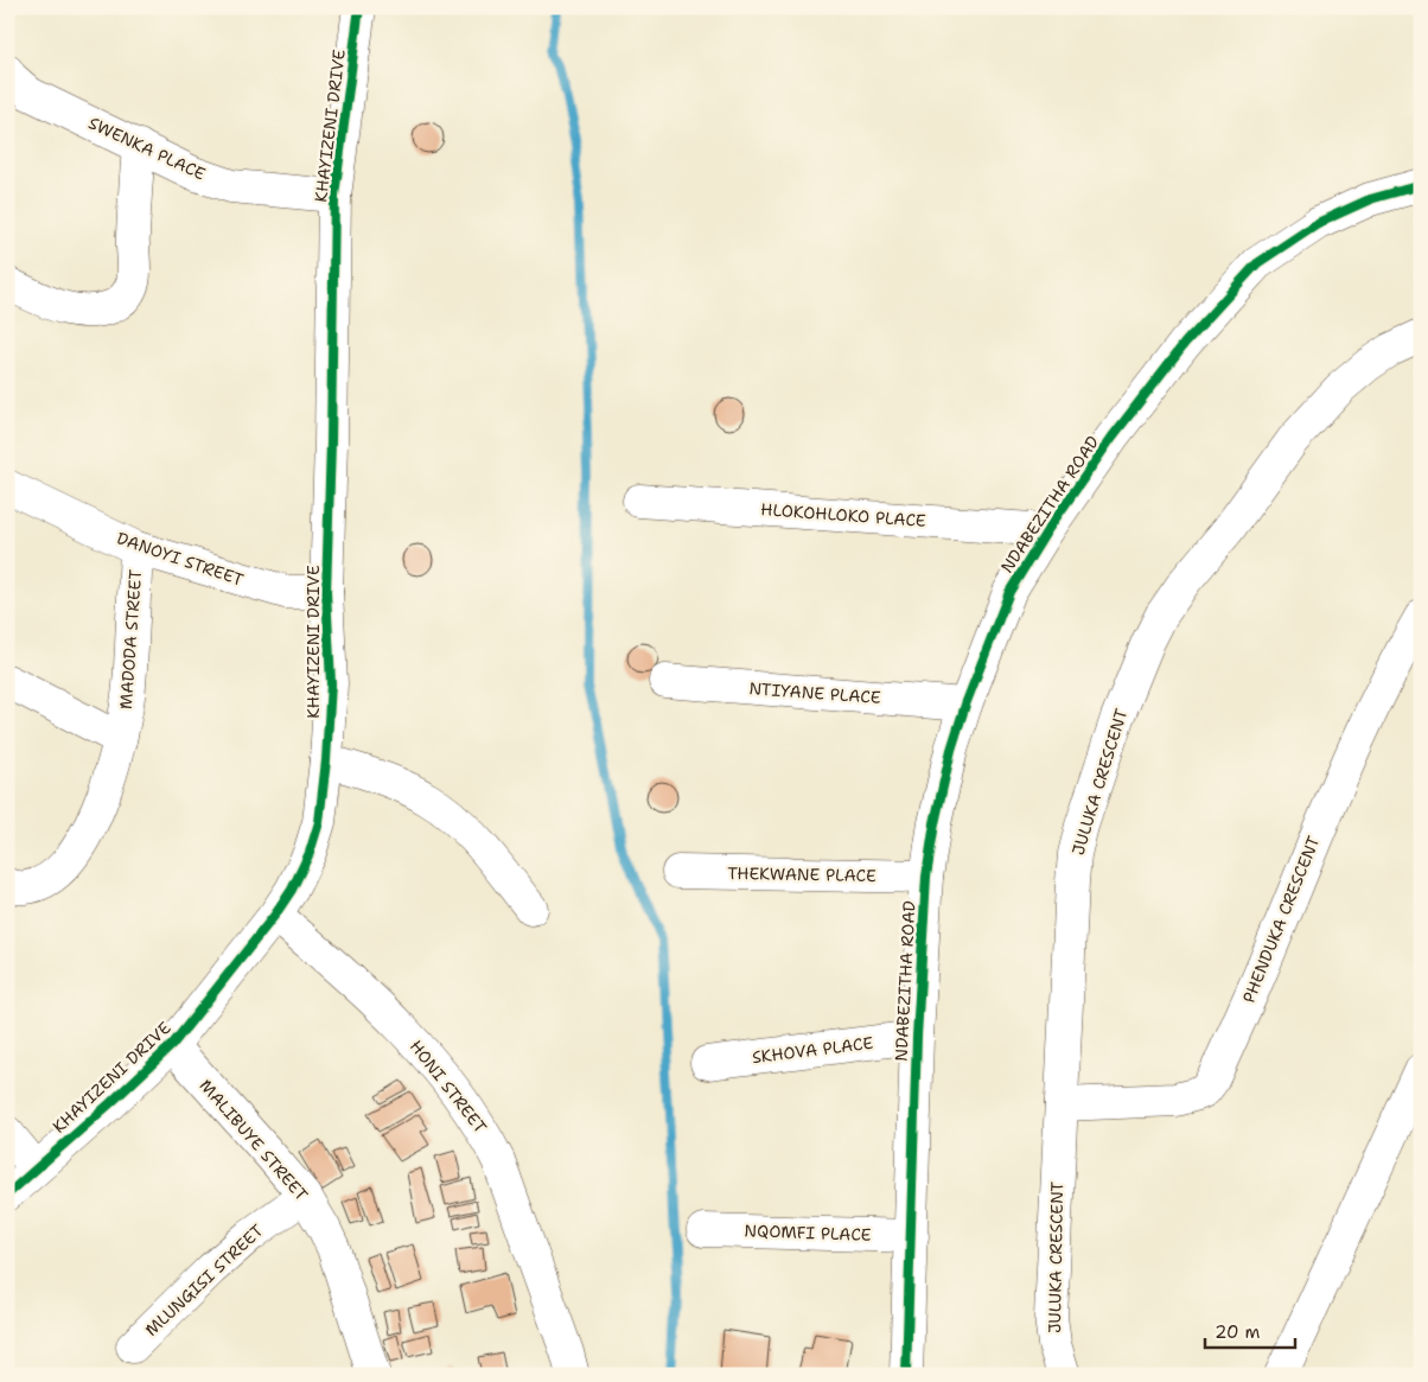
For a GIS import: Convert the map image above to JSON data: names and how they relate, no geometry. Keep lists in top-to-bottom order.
{
  "streets": {
    "street": [
      "KHAYIZENI DRIVE",
      "SWENKA PLACE",
      "NDABEZITHA ROAD",
      "HLOKOHLOKO PLACE",
      "DANOYI STREET",
      "MADODA STREET",
      "NTIYANE PLACE",
      "JULUKA CRESCENT",
      "THEKWANE PLACE",
      "PHENDUKA CRESCENT",
      "SKHOVA PLACE",
      "HONI STREET",
      "MALIBUYE STREET",
      "NQOMFI PLACE",
      "MLUNGISI STREET"
    ]
  },
  "crossings": [
    ["KHAYIZENI DRIVE", "SWENKA PLACE"],
    ["KHAYIZENI DRIVE", "DANOYI STREET"],
    ["KHAYIZENI DRIVE", "HONI STREET"],
    ["KHAYIZENI DRIVE", "MALIBUYE STREET"],
    ["NDABEZITHA ROAD", "HLOKOHLOKO PLACE"],
    ["NDABEZITHA ROAD", "NTIYANE PLACE"],
    ["NDABEZITHA ROAD", "THEKWANE PLACE"],
    ["NDABEZITHA ROAD", "SKHOVA PLACE"],
    ["NDABEZITHA ROAD", "NQOMFI PLACE"],
    ["DANOYI STREET", "MADODA STREET"],
    ["JULUKA CRESCENT", "PHENDUKA CRESCENT"],
    ["MALIBUYE STREET", "MLUNGISI STREET"]
  ],
  "scale_bar": "20 m"
}
